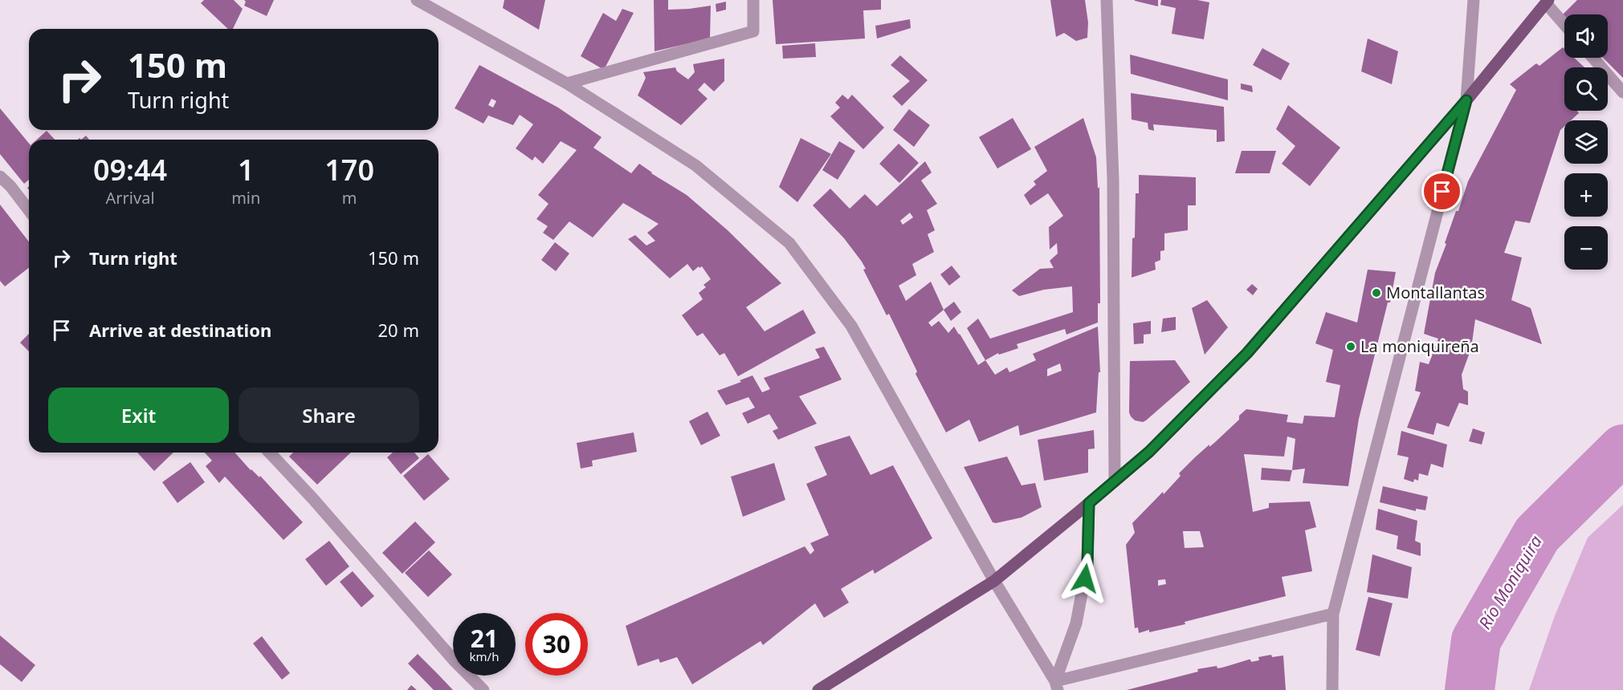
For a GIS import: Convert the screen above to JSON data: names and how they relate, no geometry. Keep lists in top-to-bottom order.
{
  "water": ["Río Moniquira"],
  "places": ["Montallantas", "La moniquireña"],
  "page": {
    "map_buttons": ["+", "−"],
    "turn": ["150 m", "Turn right"],
    "eta": [
      "09:44",
      "Arrival",
      "1",
      "min",
      "170",
      "m"
    ],
    "list": [
      {
        "name": "Turn right",
        "value": "150 m"
      },
      {
        "name": "Arrive at destination",
        "value": "20 m"
      }
    ],
    "buttons": ["Exit", "Share"],
    "speed": "21 km/h",
    "limit": "30"
  }
}
